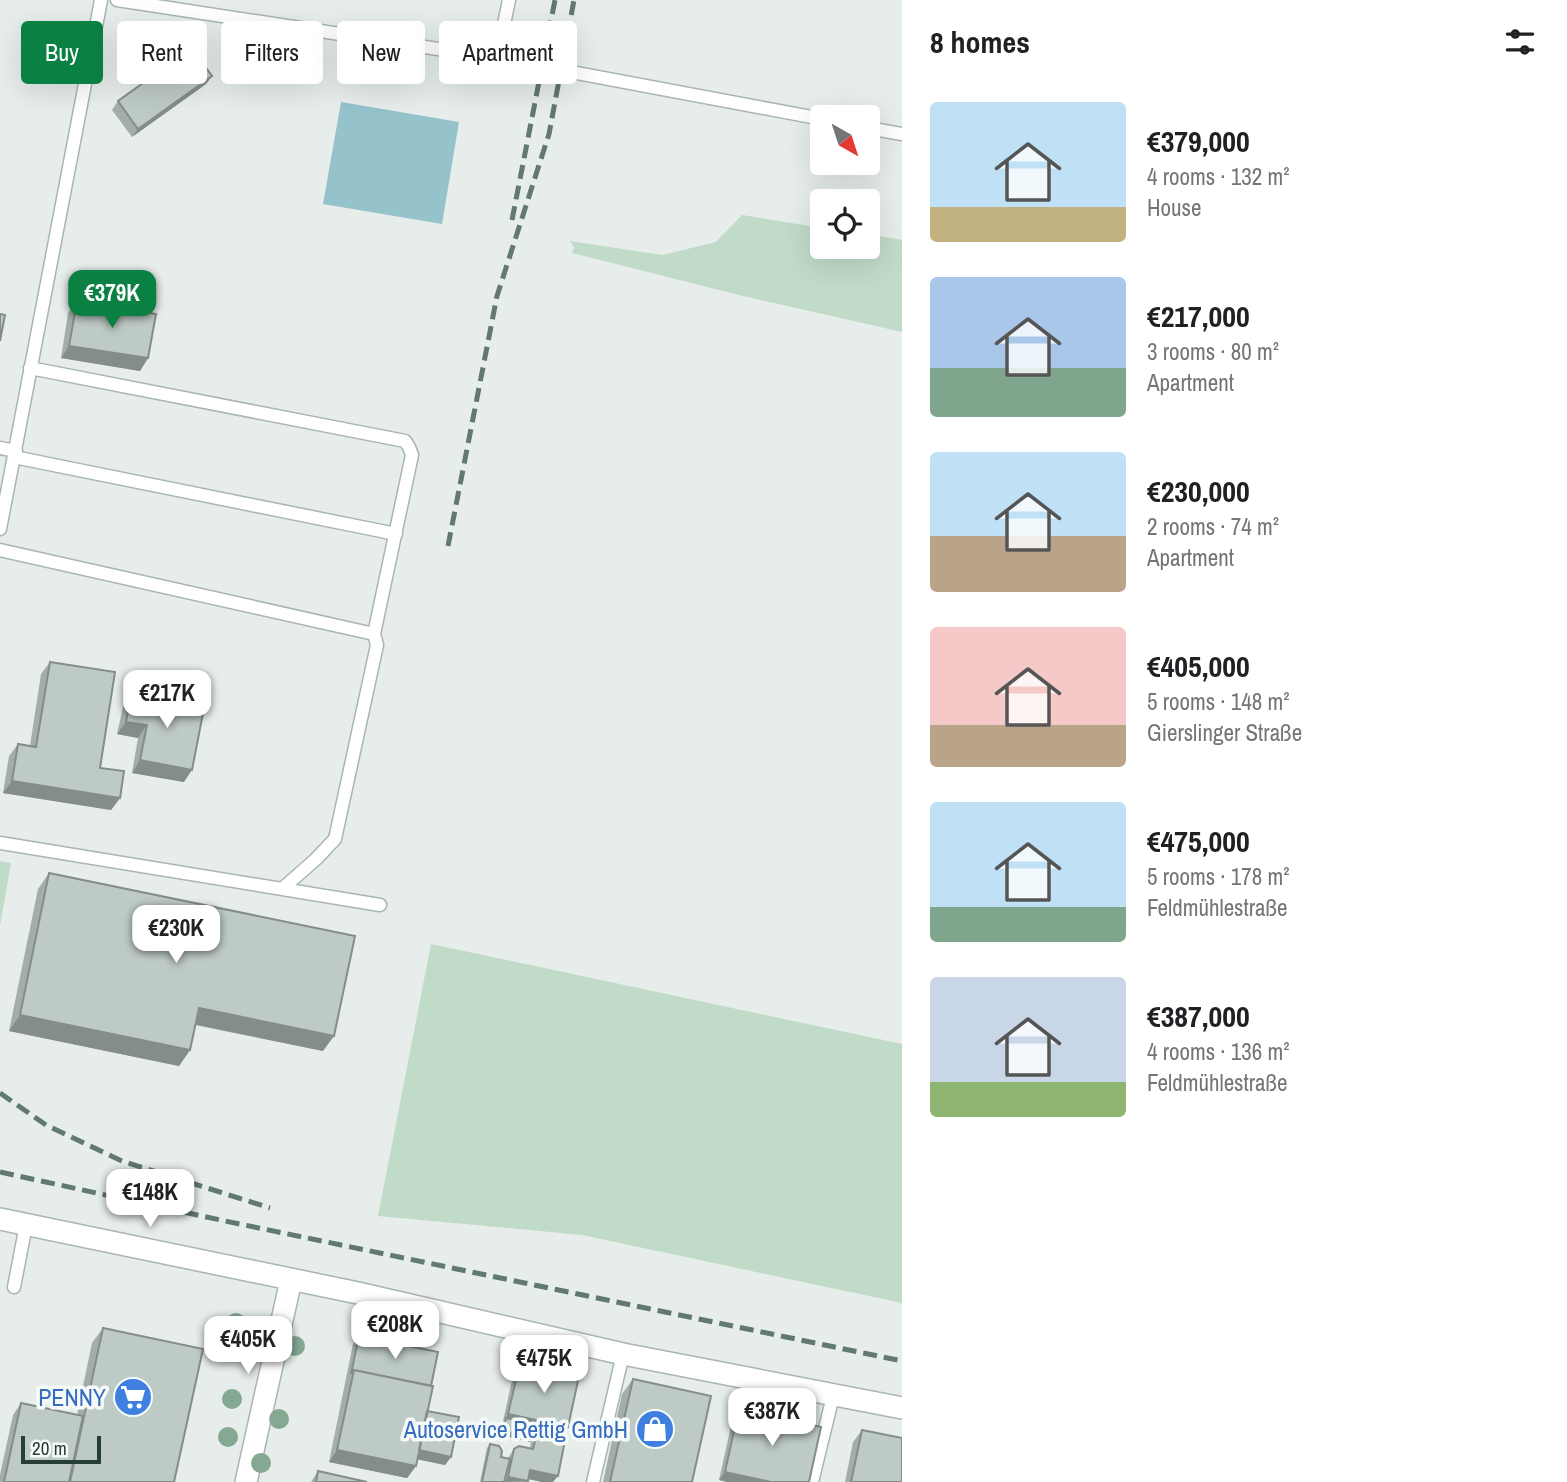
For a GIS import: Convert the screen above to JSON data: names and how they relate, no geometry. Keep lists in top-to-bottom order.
{
  "places": {
    "supermarket": ["PENNY"],
    "shop": ["Autoservice Rettig GmbH"]
  },
  "scale_bar": "20 m",
  "north": "bottom right",
  "page": {
    "heading": "8 homes",
    "chip": [
      "Buy",
      "Rent",
      "Filters",
      "New",
      "Apartment"
    ],
    "list": [
      {
        "name": "€379,000",
        "note": "4 rooms · 132 m² · House"
      },
      {
        "name": "€217,000",
        "note": "3 rooms · 80 m² · Apartment"
      },
      {
        "name": "€230,000",
        "note": "2 rooms · 74 m² · Apartment"
      },
      {
        "name": "€405,000",
        "note": "5 rooms · 148 m² · Gierslinger Straße"
      },
      {
        "name": "€475,000",
        "note": "5 rooms · 178 m² · Feldmühlestraße"
      },
      {
        "name": "€387,000",
        "note": "4 rooms · 136 m² · Feldmühlestraße"
      }
    ],
    "price": [
      "€379K",
      "€217K",
      "€230K",
      "€148K",
      "€208K",
      "€405K",
      "€475K",
      "€387K"
    ],
    "scale": "20 m"
  }
}
